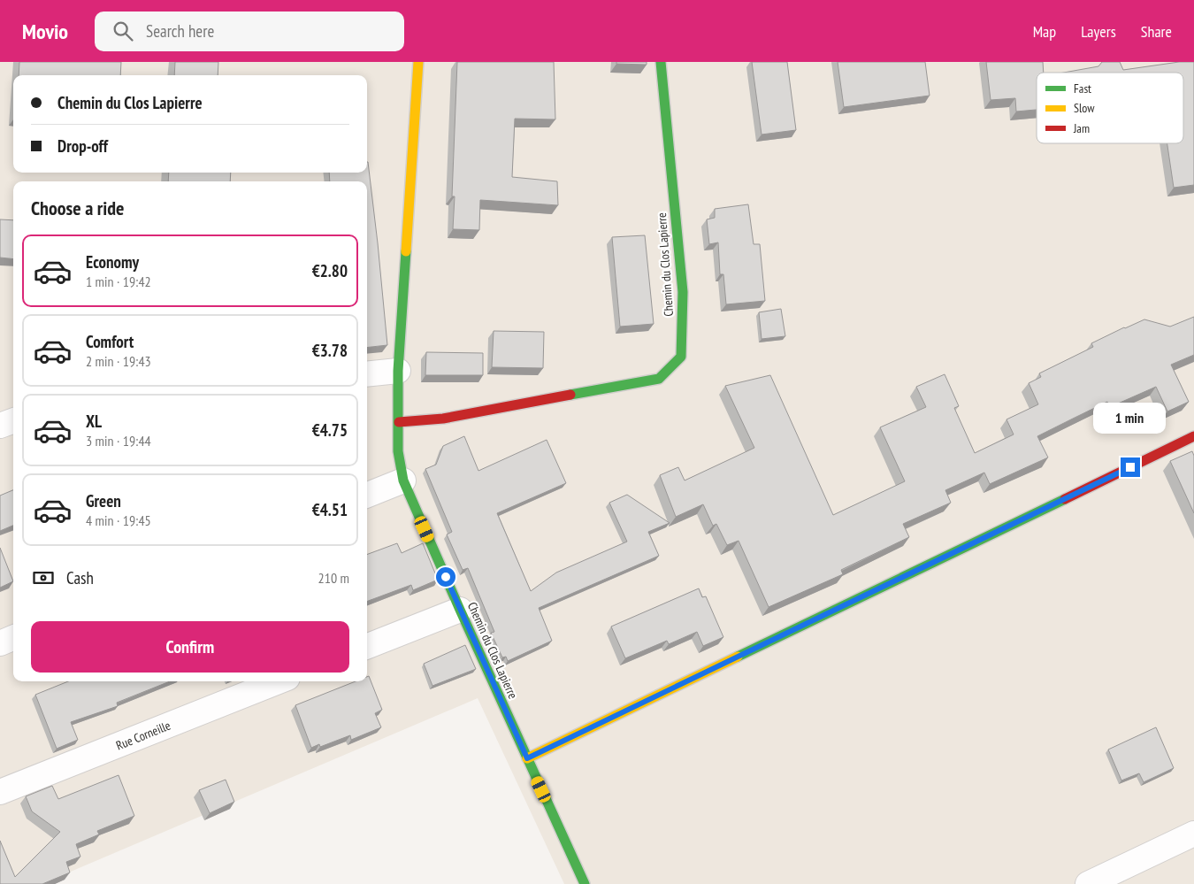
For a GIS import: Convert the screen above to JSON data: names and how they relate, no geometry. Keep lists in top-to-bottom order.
{
  "streets": {
    "street": ["Chemin du Clos Lapierre", "Rue Corneille"]
  },
  "legend": ["Fast", "Slow", "Jam"],
  "page": {
    "header": "Movio",
    "search": "Search here",
    "nav": ["Map", "Layers", "Share"],
    "banner": ["Chemin du Clos Lapierre", "Drop-off"],
    "heading": "Choose a ride",
    "list": [
      {
        "name": "Economy",
        "note": "1 min · 19:42",
        "value": "€2.80"
      },
      {
        "name": "Comfort",
        "note": "2 min · 19:43",
        "value": "€3.78"
      },
      {
        "name": "XL",
        "note": "3 min · 19:44",
        "value": "€4.75"
      },
      {
        "name": "Green",
        "note": "4 min · 19:45",
        "value": "€4.51"
      }
    ],
    "bubble": "1 min",
    "pay": ["Cash", "210 m"],
    "buttons": "Confirm"
  }
}
